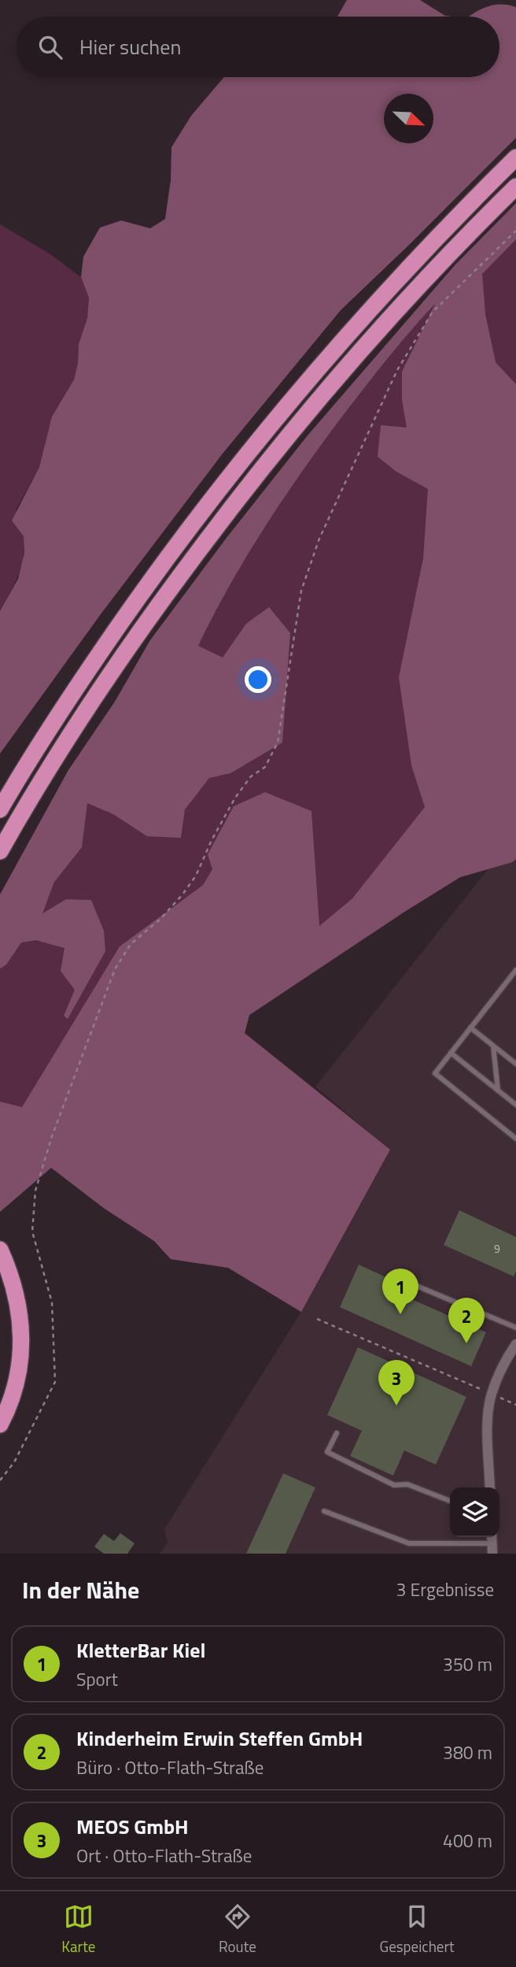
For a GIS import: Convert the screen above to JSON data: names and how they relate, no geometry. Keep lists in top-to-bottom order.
{
  "house_numbers": ["9"],
  "north": "bottom right",
  "page": {
    "search": "Hier suchen",
    "pins": ["1", "2", "3"],
    "heading": ["In der Nähe", "3 Ergebnisse"],
    "list": [
      {
        "mark": "1",
        "name": "KletterBar Kiel",
        "note": "Sport",
        "value": "350 m"
      },
      {
        "mark": "2",
        "name": "Kinderheim Erwin Steffen GmbH",
        "note": "Büro · Otto-Flath-Straße",
        "value": "380 m"
      },
      {
        "mark": "3",
        "name": "MEOS GmbH",
        "note": "Ort · Otto-Flath-Straße",
        "value": "400 m"
      }
    ],
    "nav": ["Karte", "Route", "Gespeichert"]
  }
}
